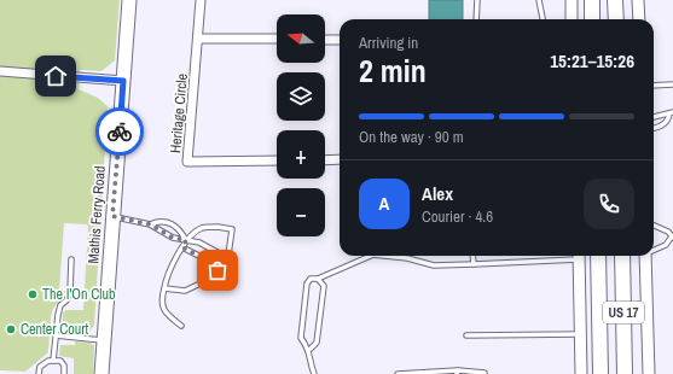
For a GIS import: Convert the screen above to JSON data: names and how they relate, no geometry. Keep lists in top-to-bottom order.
{
  "streets": {
    "highway": ["US 17"],
    "main road": ["Mathis Ferry Road"],
    "street": ["Heritage Circle"]
  },
  "places": ["The I'On Club", "Center Court"],
  "north": "left",
  "page": {
    "map_buttons": ["+", "−"],
    "heading": ["2 min", "Arriving in", "15:21–15:26"],
    "panel": ["Alex", "Courier · 4.6"],
    "bar": "On the way · 90 m",
    "round": "A"
  }
}
